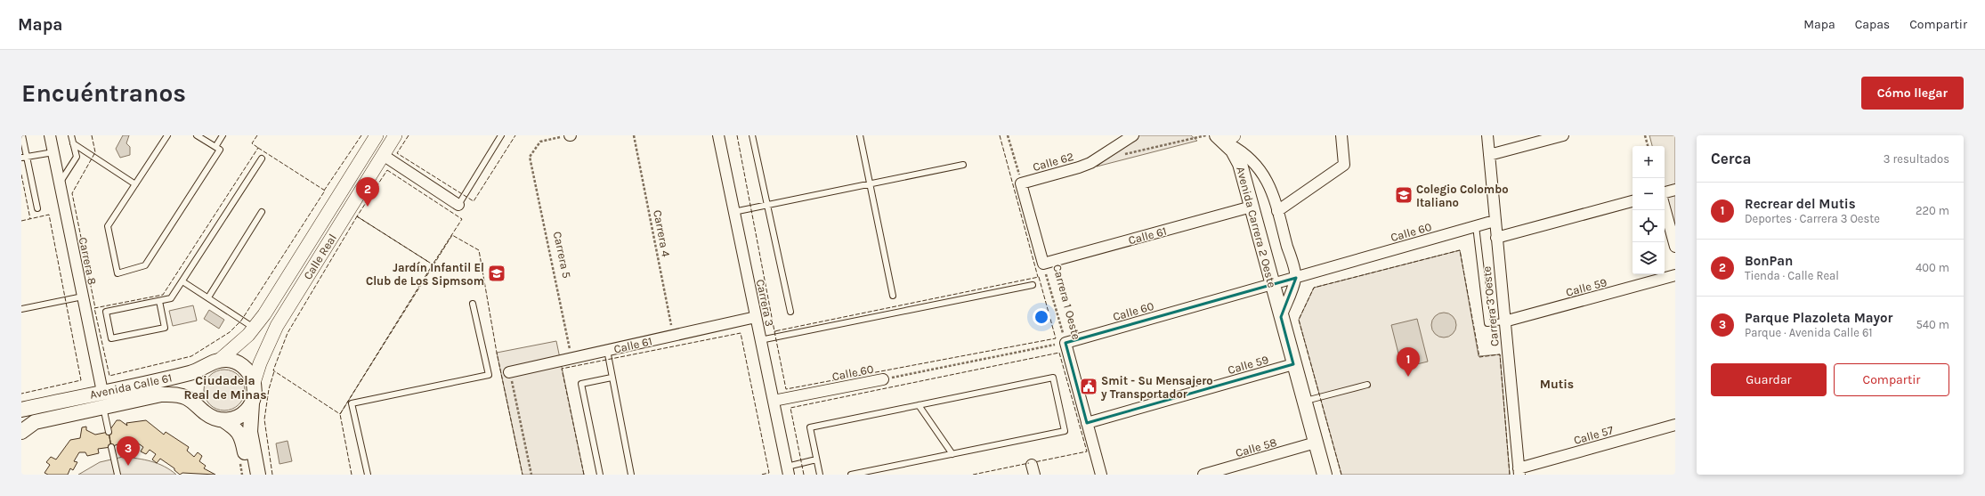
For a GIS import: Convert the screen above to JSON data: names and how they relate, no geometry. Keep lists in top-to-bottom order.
{
  "streets": {
    "main road": ["Avenida Carrera 2 Oeste", "Avenida Calle 61"],
    "street": [
      "Calle 62",
      "Calle 60",
      "Calle 61",
      "Calle Real",
      "Carrera 8",
      "Calle 59",
      "Carrera 1 Oeste",
      "Carrera 3",
      "Carrera 3 Oeste",
      "Calle 57",
      "Calle 58"
    ],
    "path": ["Carrera 4", "Carrera 5"]
  },
  "crossings": [
    ["Calle 62", "Carrera 1 Oeste"],
    ["Avenida Carrera 2 Oeste", "Calle 60"],
    ["Avenida Carrera 2 Oeste", "Calle 61"],
    ["Avenida Carrera 2 Oeste", "Calle 59"],
    ["Avenida Carrera 2 Oeste", "Calle 58"],
    ["Calle 60", "Carrera 1 Oeste"],
    ["Calle 60", "Carrera 3"],
    ["Calle 60", "Carrera 3 Oeste"],
    ["Carrera 4", "Calle 61"],
    ["Calle 61", "Carrera 5"],
    ["Calle 61", "Carrera 1 Oeste"],
    ["Calle 61", "Carrera 3"],
    ["Calle Real", "Avenida Calle 61"],
    ["Carrera 8", "Avenida Calle 61"],
    ["Calle 59", "Carrera 1 Oeste"],
    ["Calle 59", "Carrera 3 Oeste"],
    ["Carrera 3 Oeste", "Calle 57"]
  ],
  "districts": ["Ciudadela Real de Minas", "Mutis"],
  "places": {
    "school or university": ["Colegio Colombo Italiano", "Jardín Infantil El Club de Los Sipmsom"],
    "public building": ["Smit - Su Mensajero y Transportador"]
  },
  "page": {
    "header": "Mapa",
    "nav": ["Mapa", "Capas", "Compartir"],
    "buttons": [
      "Cómo llegar",
      ["Guardar", "Compartir"]
    ],
    "title": "Encuéntranos",
    "heading": ["Cerca", "3 resultados"],
    "map_buttons": ["+", "−"],
    "pins": ["2", "1", "3"],
    "list": [
      {
        "mark": "1",
        "name": "Recrear del Mutis",
        "note": "Deportes · Carrera 3 Oeste",
        "value": "220 m"
      },
      {
        "mark": "2",
        "name": "BonPan",
        "note": "Tienda · Calle Real",
        "value": "400 m"
      },
      {
        "mark": "3",
        "name": "Parque Plazoleta Mayor",
        "note": "Parque · Avenida Calle 61",
        "value": "540 m"
      }
    ]
  }
}
